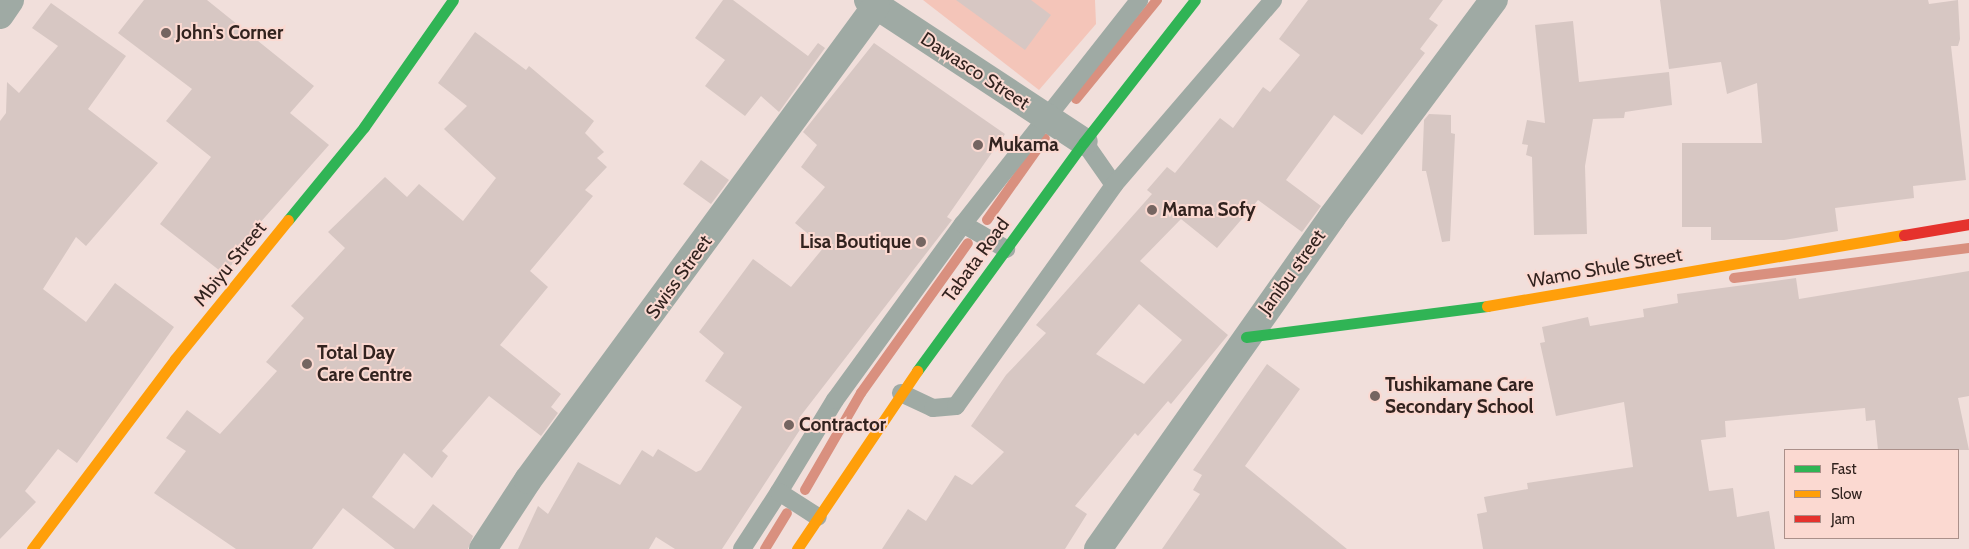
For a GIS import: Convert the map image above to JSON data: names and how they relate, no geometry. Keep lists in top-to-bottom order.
{
  "streets": {
    "street": [
      "Dawasco Street",
      "Tabata Road",
      "Mbiyu Street",
      "Wamo Shule Street",
      "Janibu street",
      "Swiss Street"
    ]
  },
  "crossings": [
    ["Dawasco Street", "Tabata Road"],
    ["Dawasco Street", "Swiss Street"],
    ["Wamo Shule Street", "Janibu street"]
  ],
  "places": [
    "John's Corner",
    "Mukama",
    "Mama Sofy",
    "Lisa Boutique",
    "Total Day Care Centre",
    "Tushikamane Care Secondary School",
    "Contractor"
  ],
  "legend": ["Fast", "Slow", "Jam"]
}
